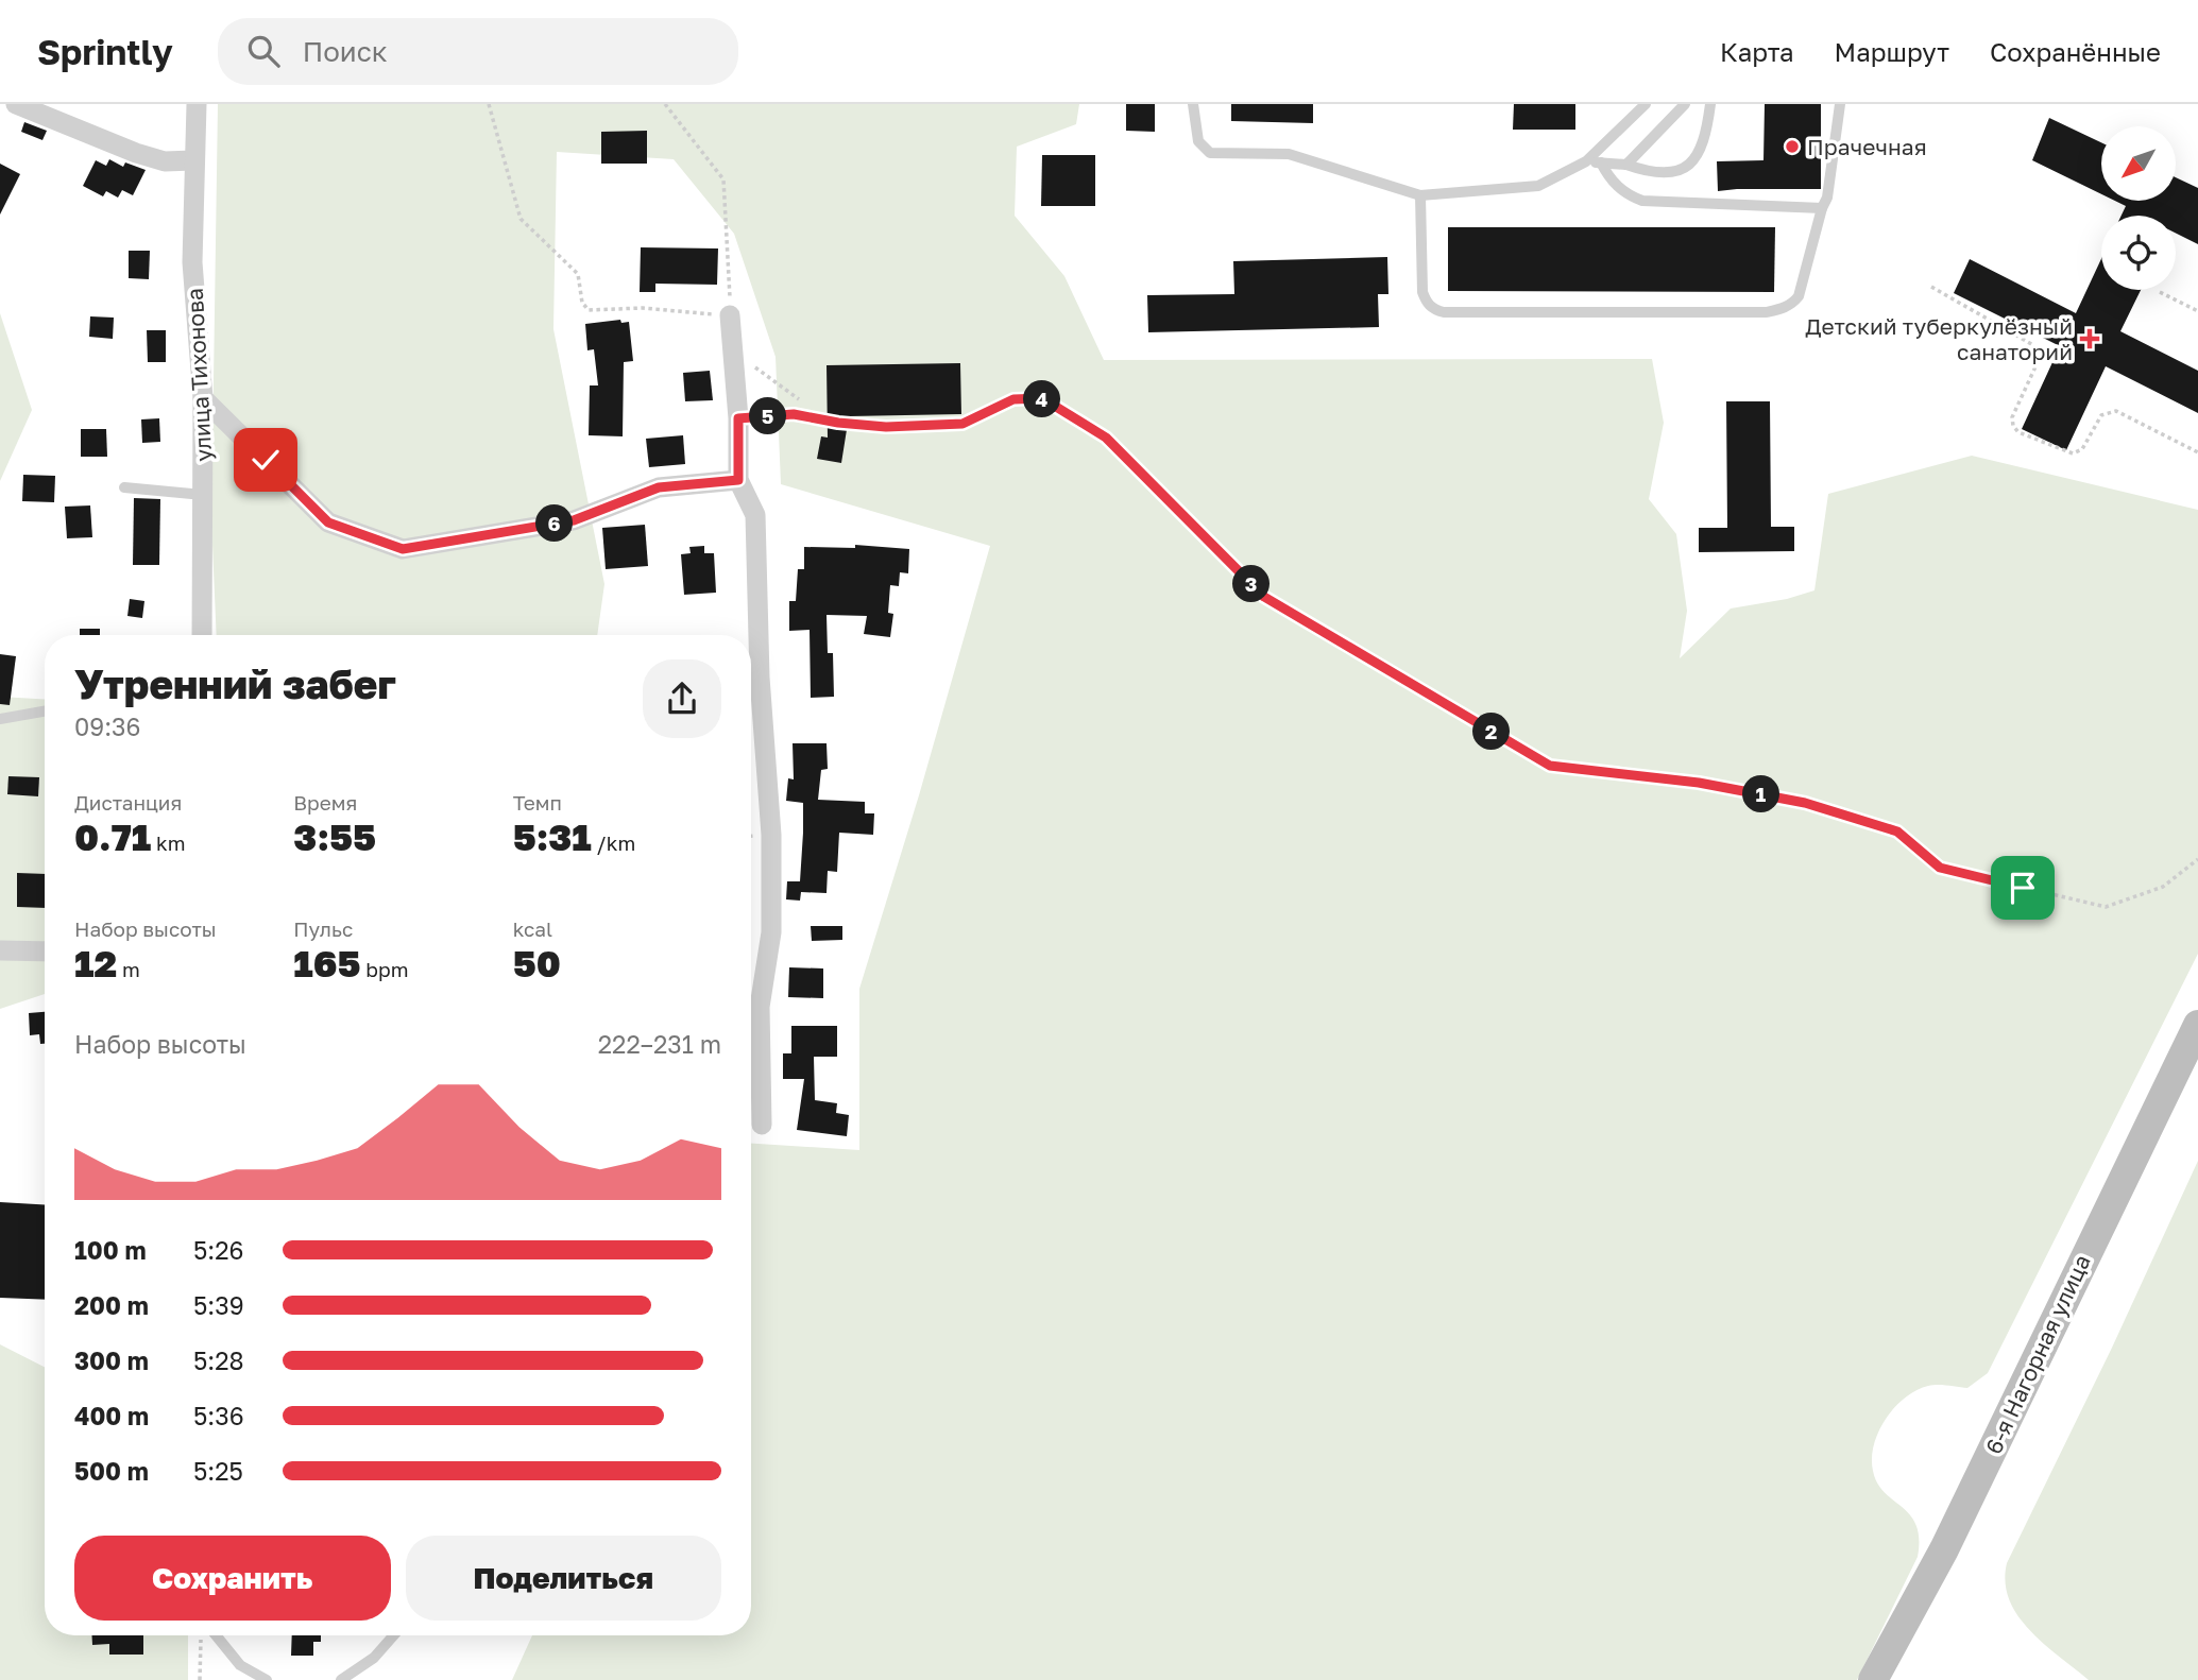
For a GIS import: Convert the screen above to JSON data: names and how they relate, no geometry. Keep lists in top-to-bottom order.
{
  "streets": {
    "street": ["улица Тихонова", "6-я Нагорная улица"]
  },
  "places": {
    "other": ["Прачечная"],
    "health": ["Детский туберкулёзный санаторий"]
  },
  "north": "bottom left",
  "page": {
    "header": "Sprintly",
    "search": "Поиск",
    "nav": ["Карта", "Маршрут", "Сохранённые"],
    "pins": [
      "4",
      "5",
      "6",
      "3",
      "2",
      "1"
    ],
    "heading": ["Утренний забег", "09:36"],
    "stats": [
      ["Дистанция", "0.71 km"],
      ["Время", "3:55"],
      ["Темп", "5:31 /km"],
      ["Набор высоты", "12 m"],
      ["Пульс", "165 bpm"],
      ["kcal", "50"]
    ],
    "chart": ["Набор высоты", "222–231 m"],
    "list": [
      {
        "name": "100 m",
        "note": "5:26"
      },
      {
        "name": "200 m",
        "note": "5:39"
      },
      {
        "name": "300 m",
        "note": "5:28"
      },
      {
        "name": "400 m",
        "note": "5:36"
      },
      {
        "name": "500 m",
        "note": "5:25"
      }
    ],
    "buttons": ["Сохранить", "Поделиться"]
  }
}
